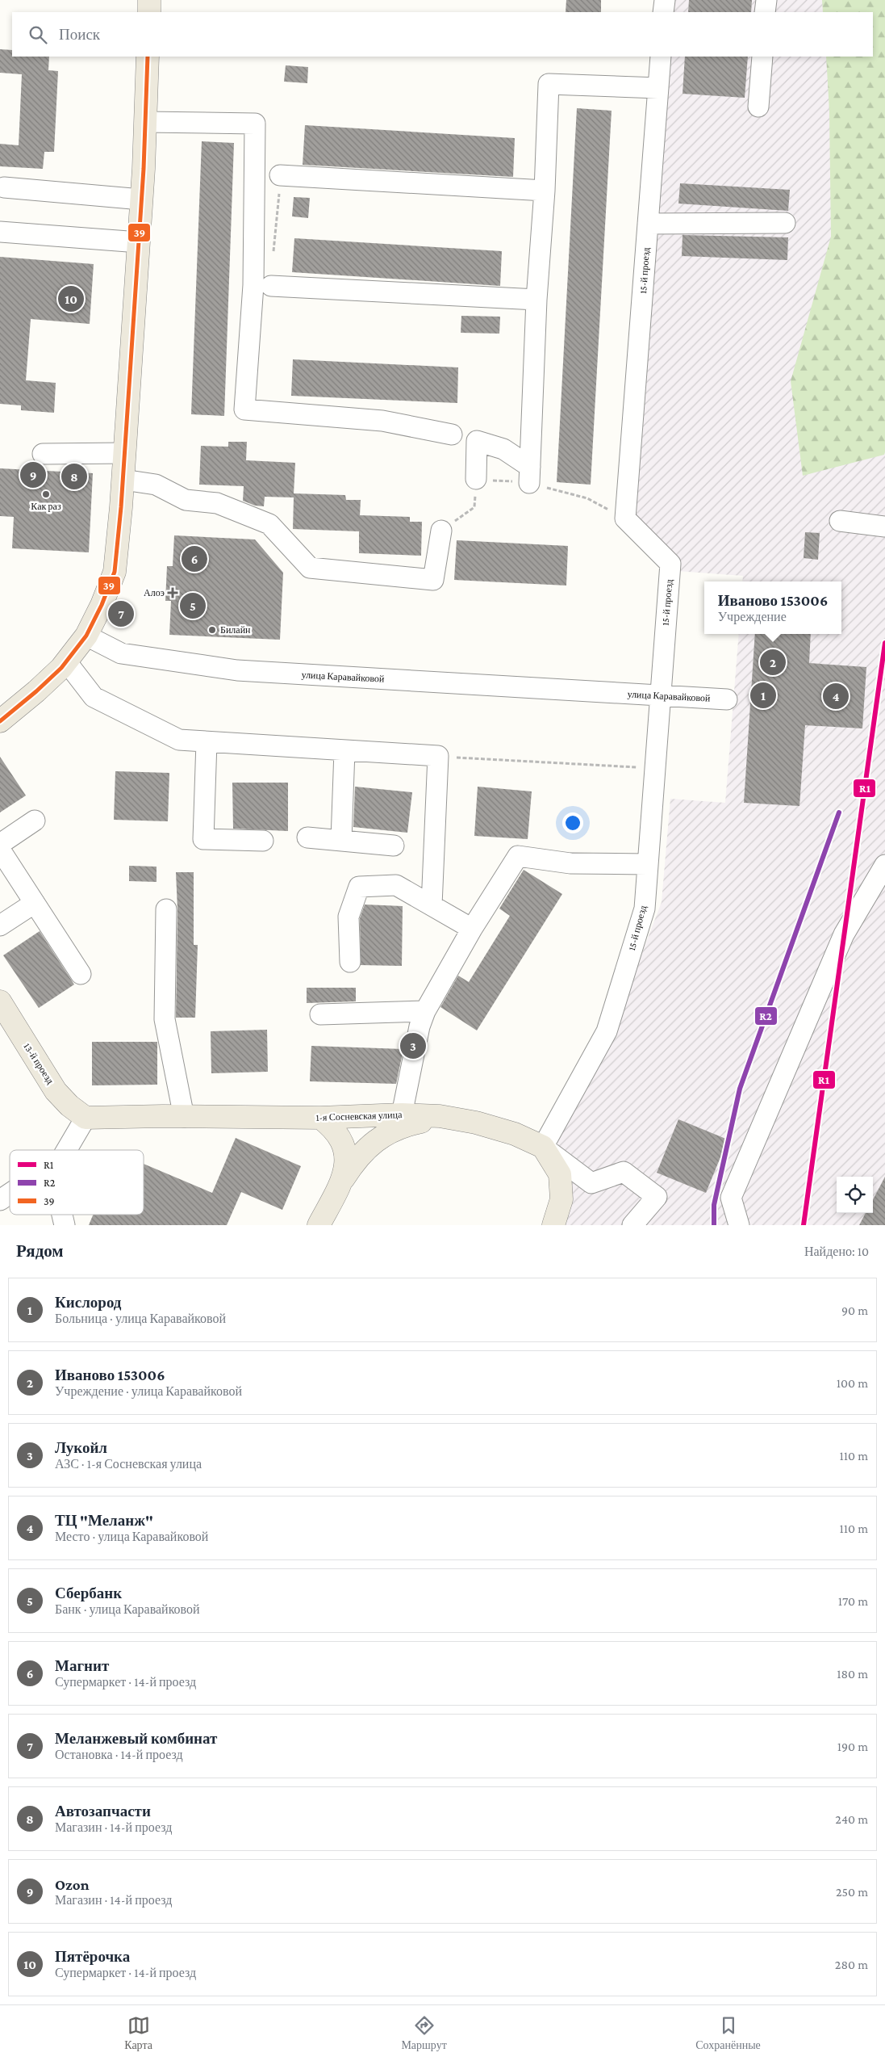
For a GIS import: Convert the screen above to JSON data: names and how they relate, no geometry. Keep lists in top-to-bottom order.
{
  "streets": {
    "main road": ["13-й проезд", "1-я Сосневская улица"],
    "street": ["15-й проезд", "улица Каравайковой"]
  },
  "crossings": [
    ["15-й проезд", "улица Каравайковой"],
    ["15-й проезд", "1-я Сосневская улица"],
    ["13-й проезд", "1-я Сосневская улица"]
  ],
  "places": {
    "other": ["Как раз", "Билайн"],
    "health": ["Алоэ"]
  },
  "lines": ["transit line 39", "transit line R1", "transit line R2"],
  "legend": ["R1", "R2", "39"],
  "page": {
    "search": "Поиск",
    "pins": [
      "10",
      "9",
      "8",
      "6",
      "5",
      "7",
      "2",
      "1",
      "4",
      "3"
    ],
    "popup": ["Иваново 153006", "Учреждение"],
    "heading": ["Рядом", "Найдено: 10"],
    "list": [
      {
        "mark": "1",
        "name": "Кислород",
        "note": "Больница · улица Каравайковой",
        "value": "90 m"
      },
      {
        "mark": "2",
        "name": "Иваново 153006",
        "note": "Учреждение · улица Каравайковой",
        "value": "100 m"
      },
      {
        "mark": "3",
        "name": "Лукойл",
        "note": "АЗС · 1-я Сосневская улица",
        "value": "110 m"
      },
      {
        "mark": "4",
        "name": "ТЦ \"Меланж\"",
        "note": "Место · улица Каравайковой",
        "value": "110 m"
      },
      {
        "mark": "5",
        "name": "Сбербанк",
        "note": "Банк · улица Каравайковой",
        "value": "170 m"
      },
      {
        "mark": "6",
        "name": "Магнит",
        "note": "Супермаркет · 14-й проезд",
        "value": "180 m"
      },
      {
        "mark": "7",
        "name": "Меланжевый комбинат",
        "note": "Остановка · 14-й проезд",
        "value": "190 m"
      },
      {
        "mark": "8",
        "name": "Автозапчасти",
        "note": "Магазин · 14-й проезд",
        "value": "240 m"
      },
      {
        "mark": "9",
        "name": "Ozon",
        "note": "Магазин · 14-й проезд",
        "value": "250 m"
      },
      {
        "mark": "10",
        "name": "Пятёрочка",
        "note": "Супермаркет · 14-й проезд",
        "value": "280 m"
      }
    ],
    "nav": ["Карта", "Маршрут", "Сохранённые"]
  }
}
